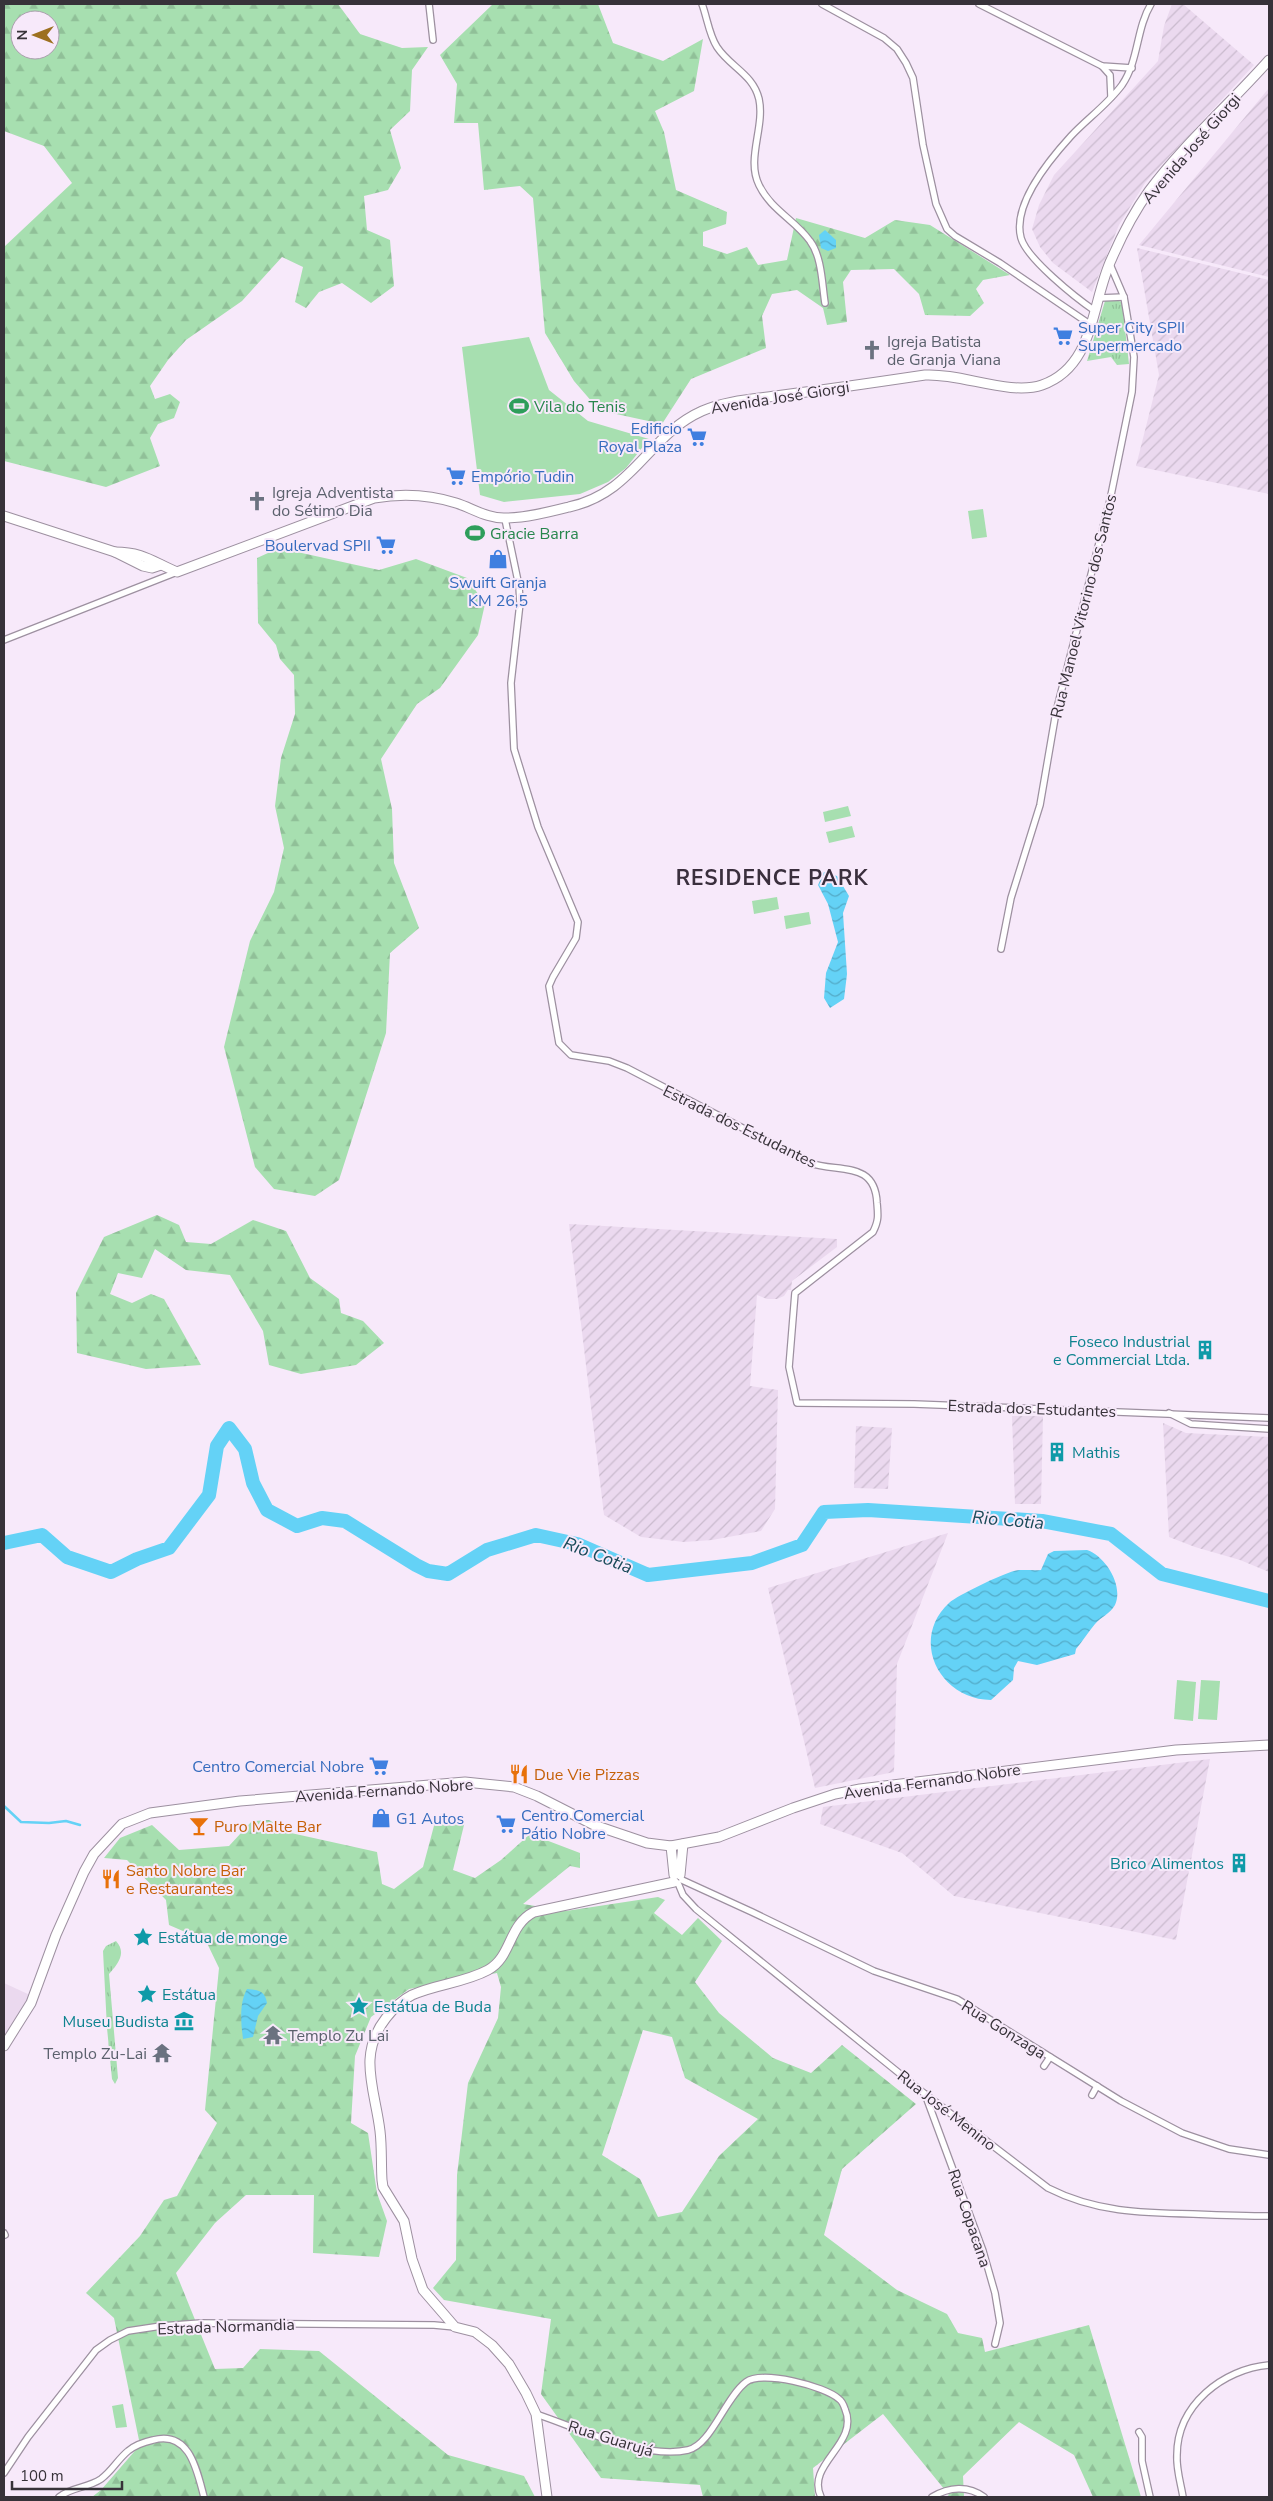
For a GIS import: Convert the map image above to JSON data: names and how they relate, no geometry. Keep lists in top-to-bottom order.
{
  "streets": {
    "street": [
      "Avenida José Giorgi",
      "Rua Manoel Vitorino dos Santos",
      "Estrada dos Estudantes",
      "Avenida Fernando Nobre",
      "Rua Gonzaga",
      "Rua José Menino",
      "Rua Copacana",
      "Estrada Normandia",
      "Rua Guarujá"
    ]
  },
  "crossings": [
    ["Avenida José Giorgi", "Rua Manoel Vitorino dos Santos"],
    ["Avenida José Giorgi", "Estrada dos Estudantes"],
    ["Avenida Fernando Nobre", "Rua José Menino"],
    ["Rua Gonzaga", "Rua José Menino"],
    ["Rua José Menino", "Rua Copacana"],
    ["Estrada Normandia", "Rua Guarujá"]
  ],
  "districts": ["RESIDENCE PARK"],
  "water": ["Rio Cotia"],
  "places": {
    "supermarket": [
      "Super City SPII Supermercado",
      "Edificio Royal Plaza",
      "Empório Tudin",
      "Boulervad SPII",
      "Centro Comercial Nobre",
      "Centro Comercial Pátio Nobre"
    ],
    "church": ["Igreja Batista de Granja Viana", "Igreja Adventista do Sétimo Dia"],
    "sports": ["Vila do Tenis", "Gracie Barra"],
    "shop": ["Swuift Granja KM 26,5", "G1 Autos"],
    "building": ["Foseco Industrial e Commercial Ltda.", "Mathis", "Brico Alimentos"],
    "restaurant": ["Due Vie Pizzas", "Santo Nobre Bar e Restaurantes"],
    "bar": ["Puro Malte Bar"],
    "place": ["Estátua de monge", "Estátua", "Estátua de Buda"],
    "museum": ["Museu Budista"],
    "temple": ["Templo Zu Lai", "Templo Zu-Lai"]
  },
  "scale_bar": "100 m",
  "north": "left"
}
